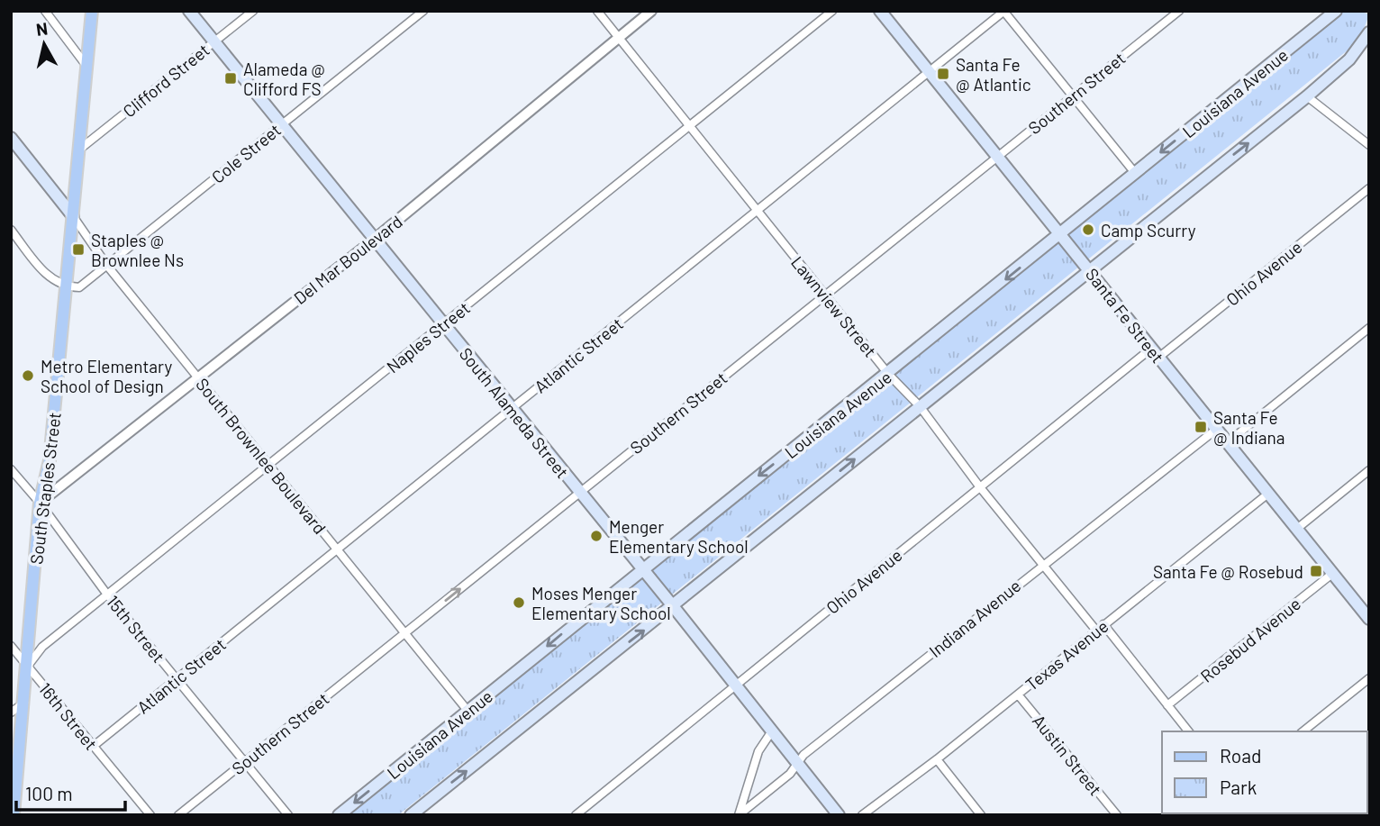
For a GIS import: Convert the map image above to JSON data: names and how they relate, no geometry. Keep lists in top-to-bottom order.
{
  "streets": {
    "main road": [
      "Louisiana Avenue",
      "Santa Fe Street",
      "South Alameda Street",
      "South Brownlee Boulevard",
      "South Staples Street"
    ],
    "street": [
      "Clifford Street",
      "Southern Street",
      "Cole Street",
      "Del Mar Boulevard",
      "Ohio Avenue",
      "Lawnview Street",
      "Naples Street",
      "Atlantic Street",
      "Indiana Avenue",
      "15th Street",
      "Rosebud Avenue",
      "Texas Avenue",
      "16th Street",
      "Austin Street"
    ]
  },
  "crossings": [
    ["Clifford Street", "South Alameda Street"],
    ["Clifford Street", "South Staples Street"],
    ["Southern Street", "Lawnview Street"],
    ["Southern Street", "Santa Fe Street"],
    ["Southern Street", "South Alameda Street"],
    ["Southern Street", "South Brownlee Boulevard"],
    ["Southern Street", "15th Street"],
    ["Louisiana Avenue", "Lawnview Street"],
    ["Louisiana Avenue", "Santa Fe Street"],
    ["Louisiana Avenue", "South Alameda Street"],
    ["Louisiana Avenue", "South Brownlee Boulevard"],
    ["Cole Street", "South Alameda Street"],
    ["Cole Street", "South Brownlee Boulevard"],
    ["Cole Street", "South Staples Street"],
    ["Del Mar Boulevard", "Lawnview Street"],
    ["Del Mar Boulevard", "South Alameda Street"],
    ["Del Mar Boulevard", "South Brownlee Boulevard"],
    ["Del Mar Boulevard", "South Staples Street"],
    ["Del Mar Boulevard", "15th Street"],
    ["Ohio Avenue", "Lawnview Street"],
    ["Ohio Avenue", "Santa Fe Street"],
    ["Ohio Avenue", "South Alameda Street"],
    ["Lawnview Street", "Naples Street"],
    ["Lawnview Street", "Atlantic Street"],
    ["Lawnview Street", "Indiana Avenue"],
    ["Lawnview Street", "Texas Avenue"],
    ["Santa Fe Street", "Atlantic Street"],
    ["Santa Fe Street", "Indiana Avenue"],
    ["Santa Fe Street", "Rosebud Avenue"],
    ["Santa Fe Street", "Texas Avenue"],
    ["Naples Street", "South Alameda Street"],
    ["Naples Street", "South Brownlee Boulevard"],
    ["Naples Street", "South Staples Street"],
    ["Naples Street", "15th Street"],
    ["Naples Street", "16th Street"],
    ["Atlantic Street", "South Alameda Street"],
    ["Atlantic Street", "South Brownlee Boulevard"],
    ["Atlantic Street", "15th Street"],
    ["Atlantic Street", "16th Street"],
    ["South Alameda Street", "Indiana Avenue"],
    ["South Brownlee Boulevard", "South Staples Street"],
    ["South Staples Street", "15th Street"],
    ["South Staples Street", "16th Street"],
    ["Texas Avenue", "Austin Street"]
  ],
  "places": {
    "transit": [
      "Santa Fe @ Atlantic",
      "Alameda @ Clifford FS",
      "Staples @ Brownlee Ns",
      "Santa Fe @ Indiana",
      "Santa Fe @ Rosebud"
    ],
    "other": [
      "Camp Scurry",
      "Metro Elementary School of Design",
      "Menger Elementary School",
      "Moses Menger Elementary School"
    ]
  },
  "legend": ["Road", "Park"],
  "scale_bar": "100 m",
  "north": "top"
}
